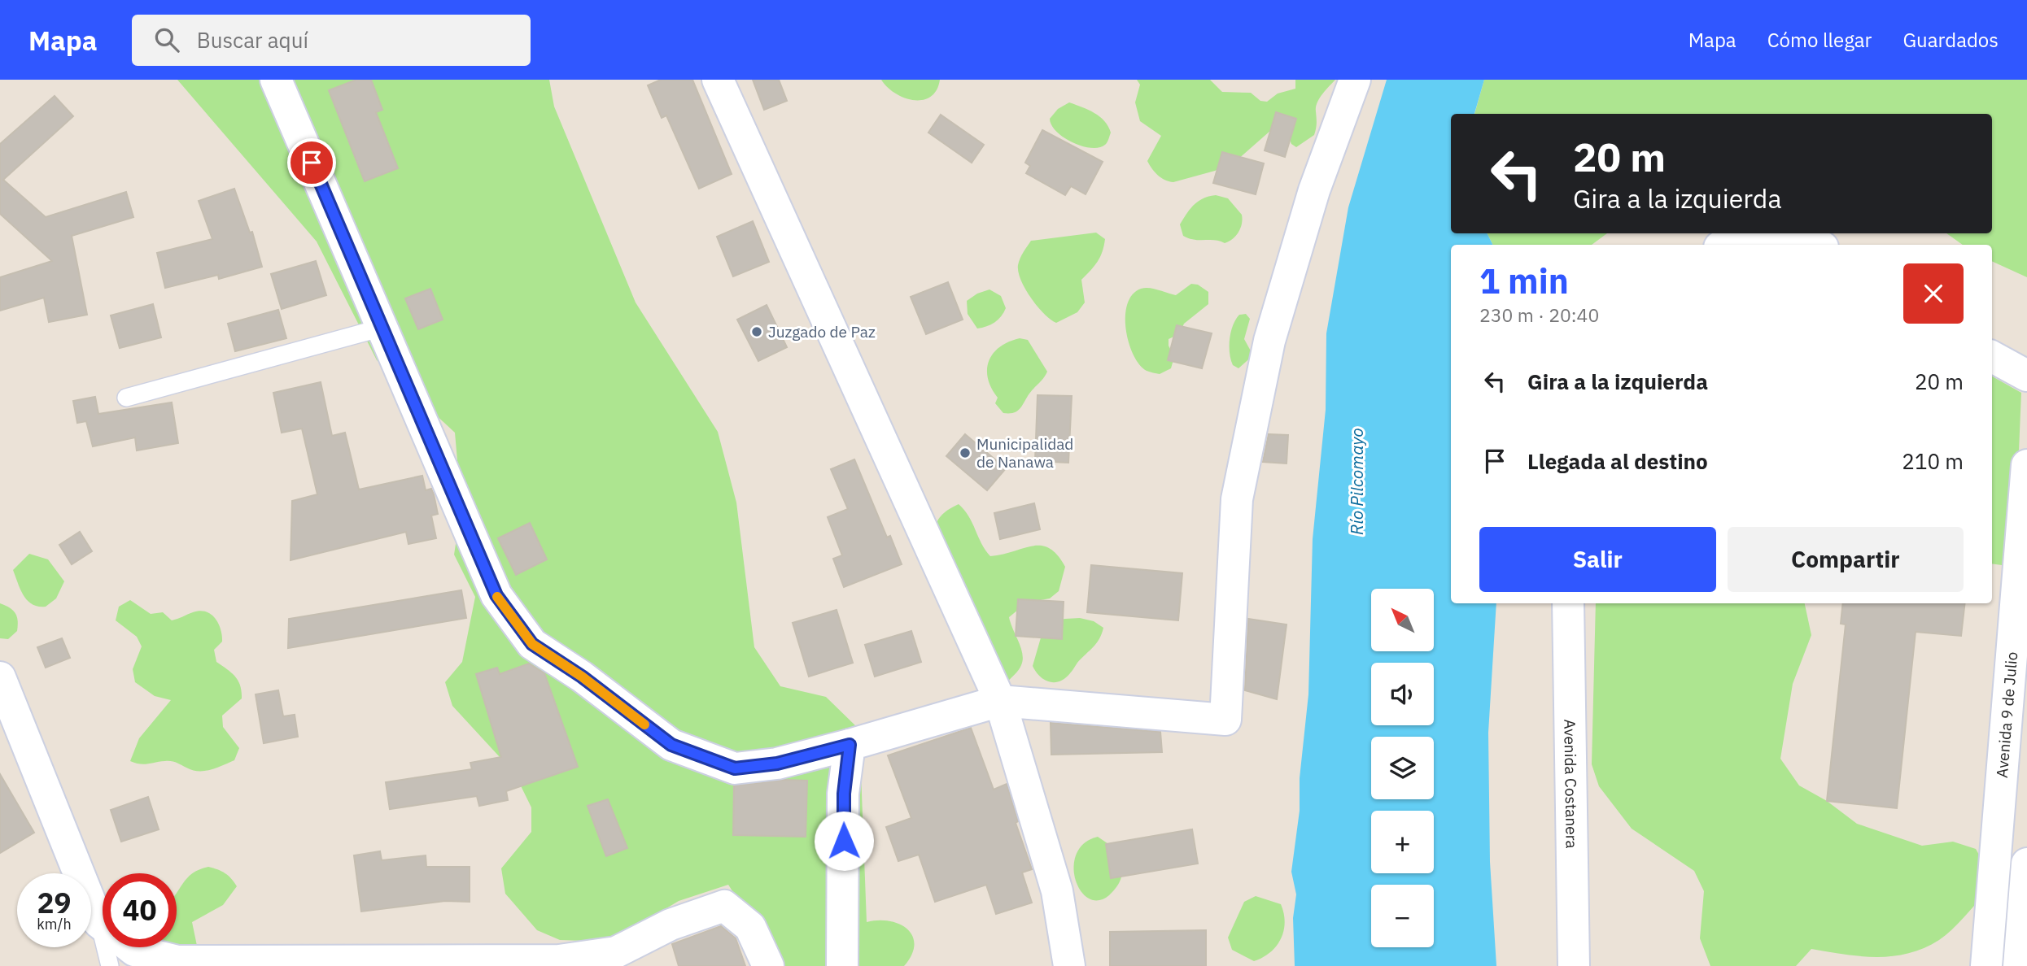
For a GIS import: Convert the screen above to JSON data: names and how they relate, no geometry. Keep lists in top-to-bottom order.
{
  "streets": {
    "street": ["Avenida 9 de Julio", "Avenida Costanera"]
  },
  "water": ["Río Pilcomayo"],
  "places": ["Juzgado de Paz", "Municipalidad de Nanawa"],
  "north": "top left",
  "page": {
    "header": "Mapa",
    "search": "Buscar aquí",
    "nav": ["Mapa", "Cómo llegar", "Guardados"],
    "turn": ["20 m", "Gira a la izquierda"],
    "heading": ["1 min", "230 m · 20:40"],
    "list": [
      {
        "name": "Gira a la izquierda",
        "value": "20 m"
      },
      {
        "name": "Llegada al destino",
        "value": "210 m"
      }
    ],
    "buttons": ["Salir", "Compartir"],
    "map_buttons": ["+", "−"],
    "speed": "29 km/h",
    "limit": "40"
  }
}
